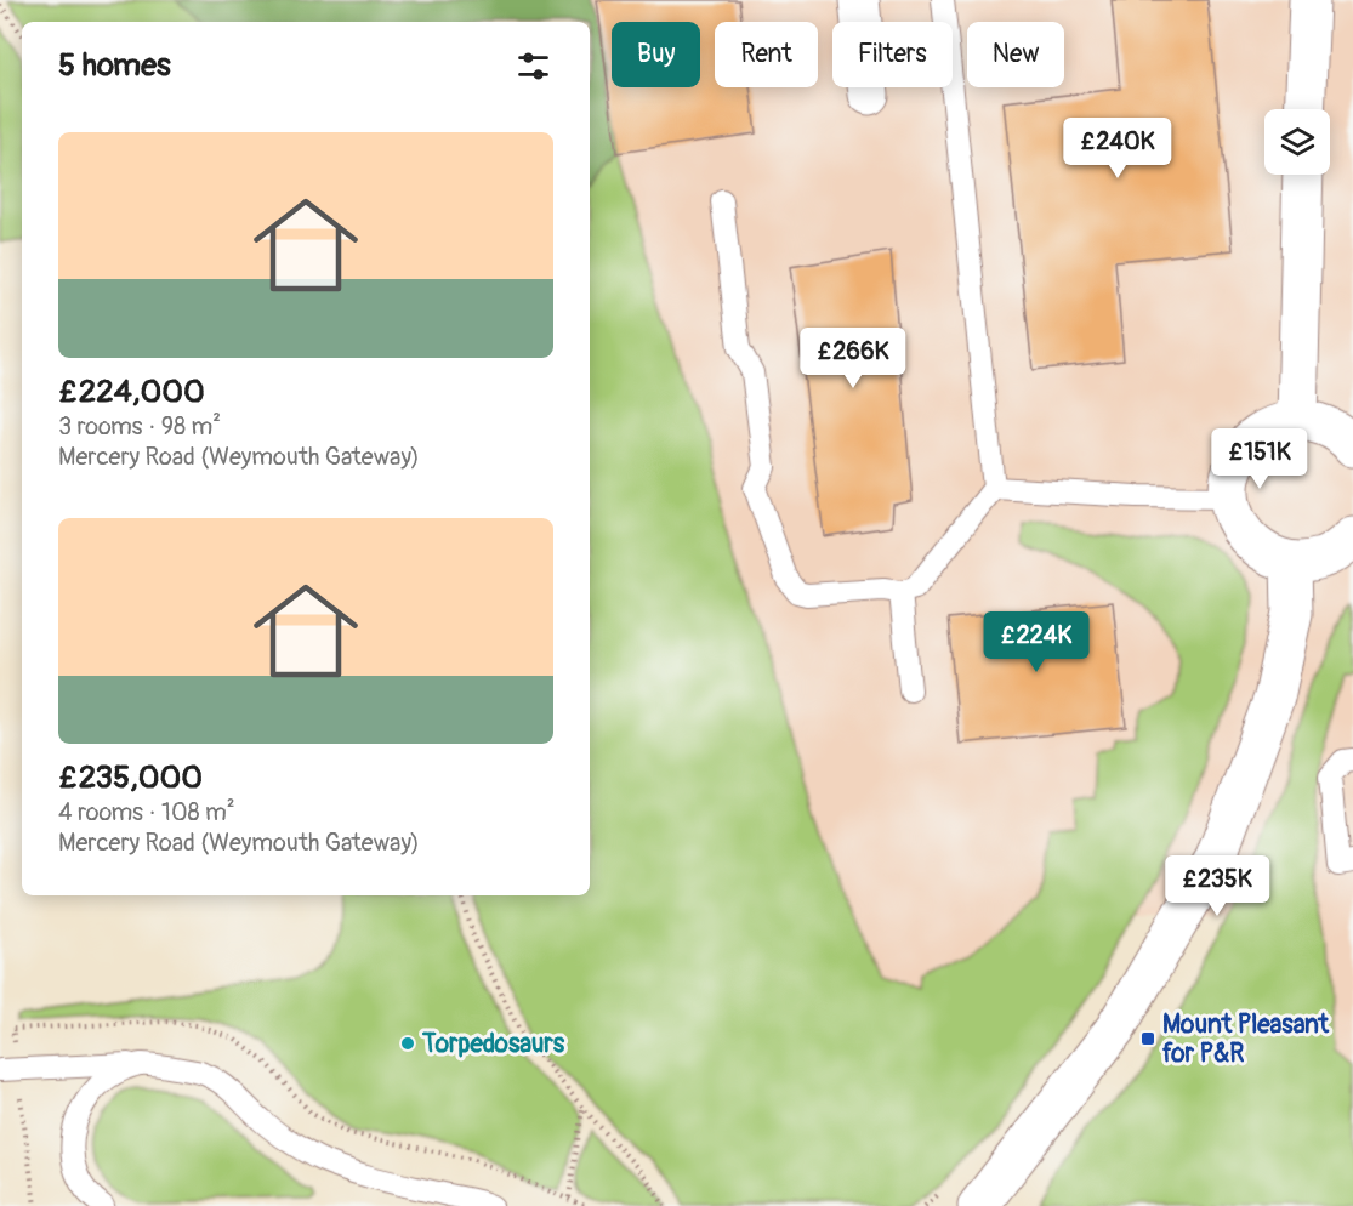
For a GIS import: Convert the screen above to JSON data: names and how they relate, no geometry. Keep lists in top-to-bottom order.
{
  "places": {
    "transit": ["Mount Pleasant for P&R"],
    "other": ["Torpedosaurs"]
  },
  "page": {
    "chip": [
      "Buy",
      "Rent",
      "Filters",
      "New"
    ],
    "heading": "5 homes",
    "list": [
      {
        "name": "£224,000",
        "note": "3 rooms · 98 m² · Mercery Road (Weymouth Gateway)"
      },
      {
        "name": "£235,000",
        "note": "4 rooms · 108 m² · Mercery Road (Weymouth Gateway)"
      }
    ],
    "price": [
      "£240K",
      "£266K",
      "£151K",
      "£224K",
      "£235K"
    ]
  }
}
